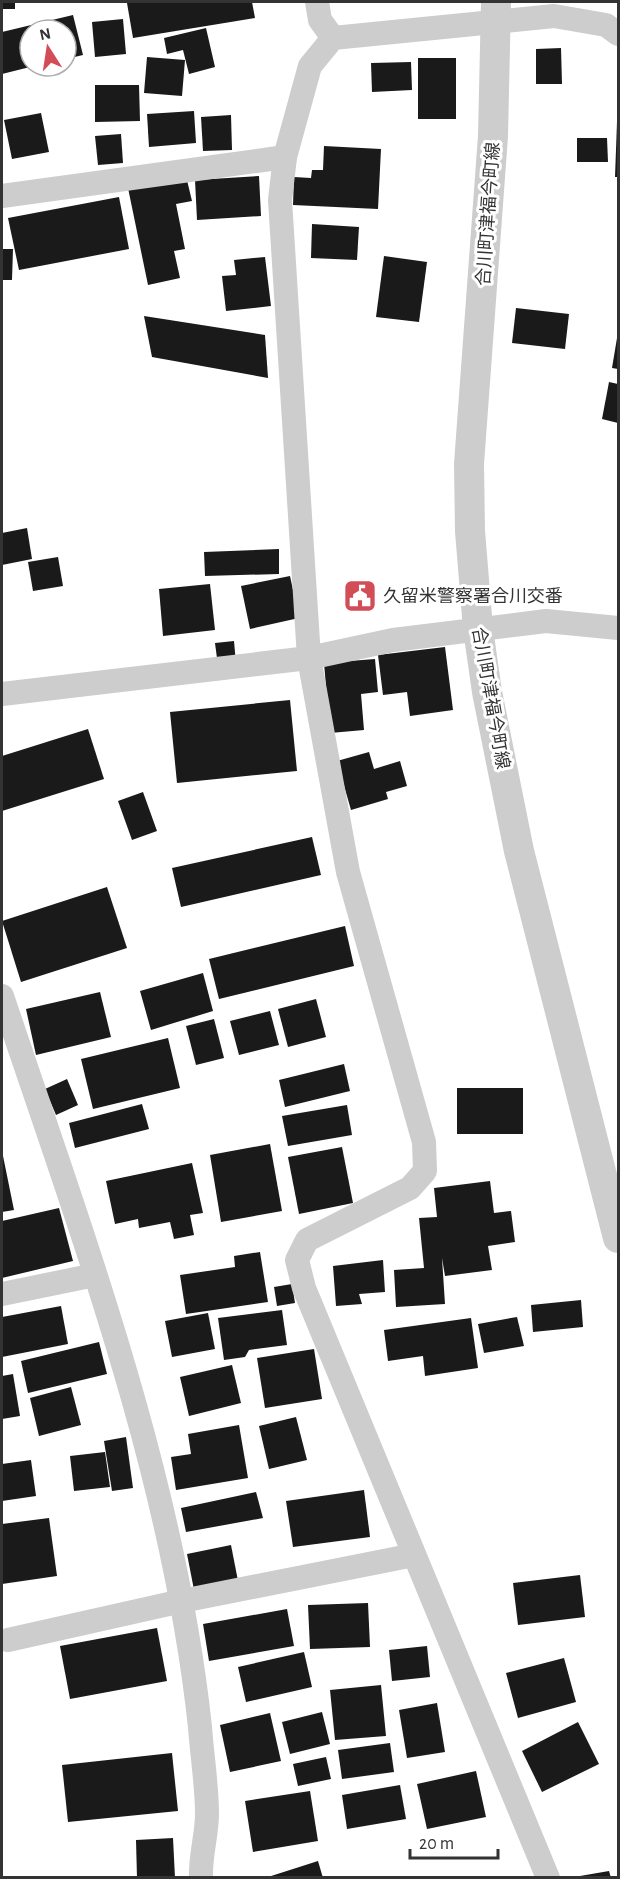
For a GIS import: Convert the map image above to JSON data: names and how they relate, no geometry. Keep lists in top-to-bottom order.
{
  "streets": {
    "street": ["合川町津福今町線"]
  },
  "places": {
    "public building": ["久留米警察署合川交番"]
  },
  "scale_bar": "20 m",
  "north": "top"
}
